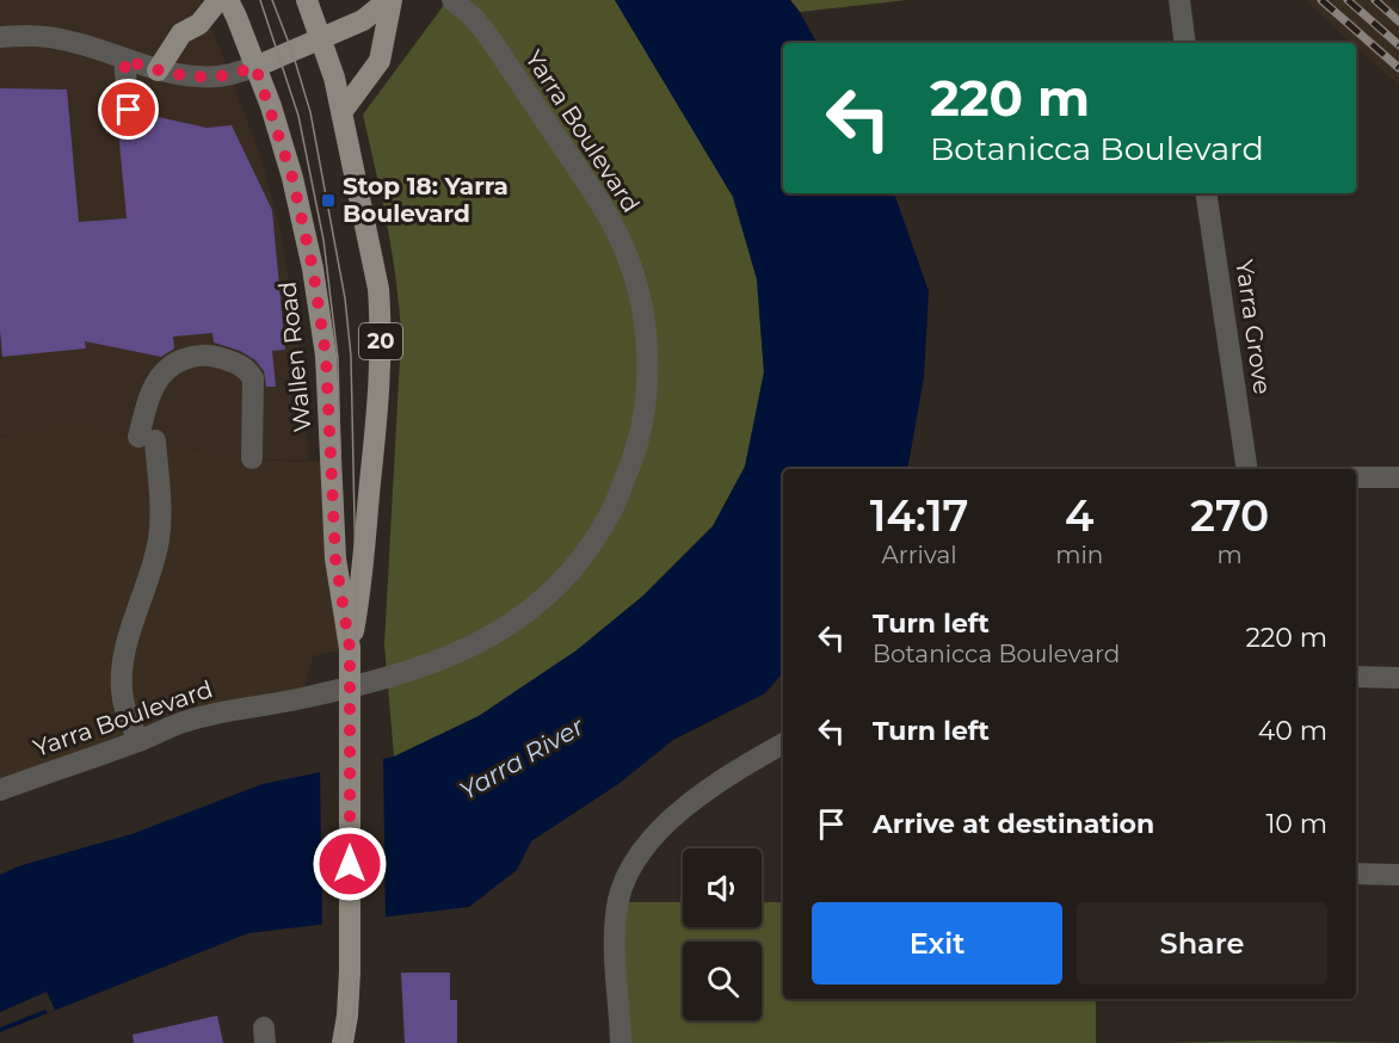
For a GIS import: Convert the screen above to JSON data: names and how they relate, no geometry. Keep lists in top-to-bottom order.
{
  "streets": {
    "main road": ["20", "Wallen Road"],
    "street": ["Yarra Boulevard", "Yarra Grove"]
  },
  "crossings": [
    ["20", "Wallen Road"]
  ],
  "water": ["Yarra River"],
  "places": {
    "transit": ["Stop 18: Yarra Boulevard"]
  },
  "page": {
    "turn": ["220 m", "Botanicca Boulevard"],
    "eta": [
      "14:17",
      "Arrival",
      "4",
      "min",
      "270",
      "m"
    ],
    "list": [
      {
        "name": "Turn left",
        "note": "Botanicca Boulevard",
        "value": "220 m"
      },
      {
        "name": "Turn left",
        "value": "40 m"
      },
      {
        "name": "Arrive at destination",
        "value": "10 m"
      }
    ],
    "buttons": ["Exit", "Share"]
  }
}
